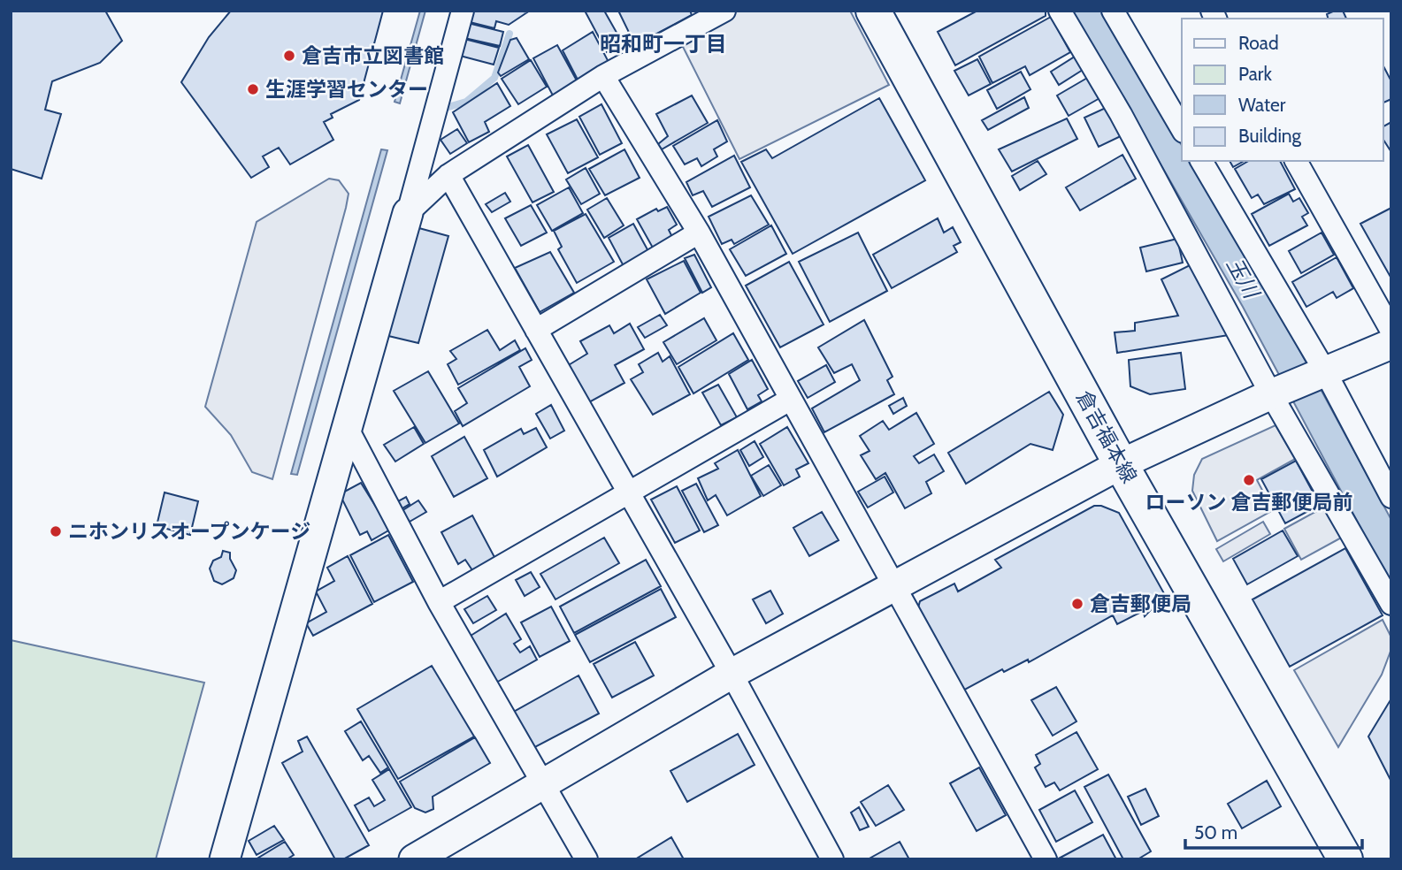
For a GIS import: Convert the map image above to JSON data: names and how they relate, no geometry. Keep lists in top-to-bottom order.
{
  "streets": {
    "main road": ["倉吉福本線"]
  },
  "districts": ["昭和町一丁目"],
  "water": ["玉川"],
  "places": [
    "倉吉市立図書館",
    "生涯学習センター",
    "ローソン 倉吉郵便局前",
    "ニホンリスオープンケージ",
    "倉吉郵便局"
  ],
  "legend": [
    "Road",
    "Park",
    "Water",
    "Building"
  ],
  "scale_bar": "50 m"
}
